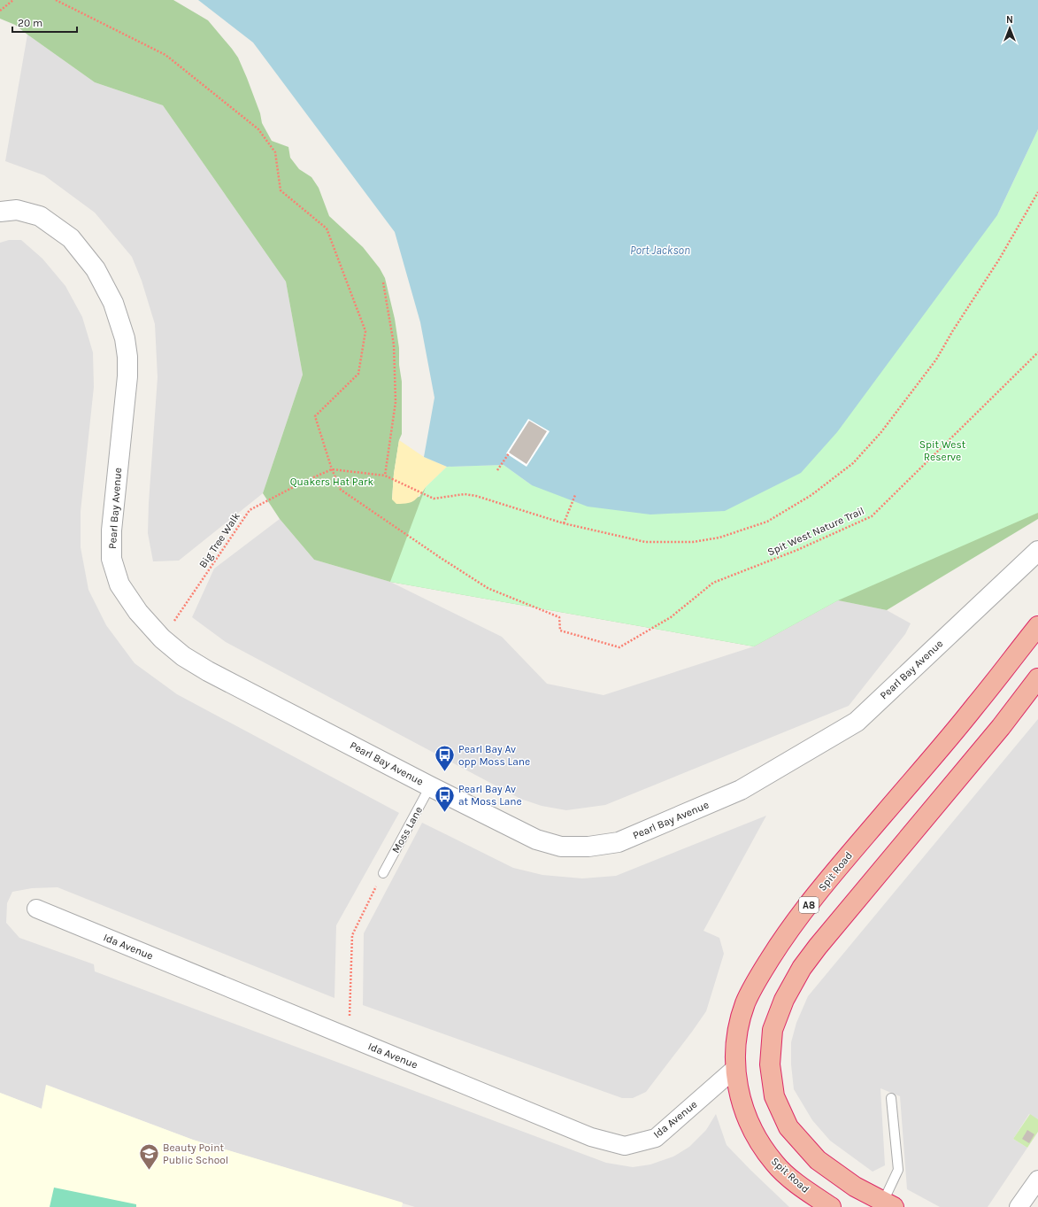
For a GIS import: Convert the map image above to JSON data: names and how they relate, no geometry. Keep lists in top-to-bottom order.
{
  "streets": {
    "highway": ["Spit Road", "A8"],
    "street": ["Pearl Bay Avenue", "Ida Avenue"],
    "lane": ["Moss Lane"],
    "path": ["Spit West Nature Trail", "Big Tree Walk"]
  },
  "crossings": [
    ["Pearl Bay Avenue", "Big Tree Walk"],
    ["Pearl Bay Avenue", "Moss Lane"],
    ["Spit West Nature Trail", "Big Tree Walk"],
    ["Spit Road", "Ida Avenue"]
  ],
  "water": ["Port Jackson"],
  "parks": ["Spit West Reserve", "Quakers Hat Park"],
  "places": {
    "bus stop": ["Pearl Bay Av opp Moss Lane", "Pearl Bay Av at Moss Lane"],
    "school or university": ["Beauty Point Public School"]
  },
  "scale_bar": "20 m",
  "north": "top"
}
